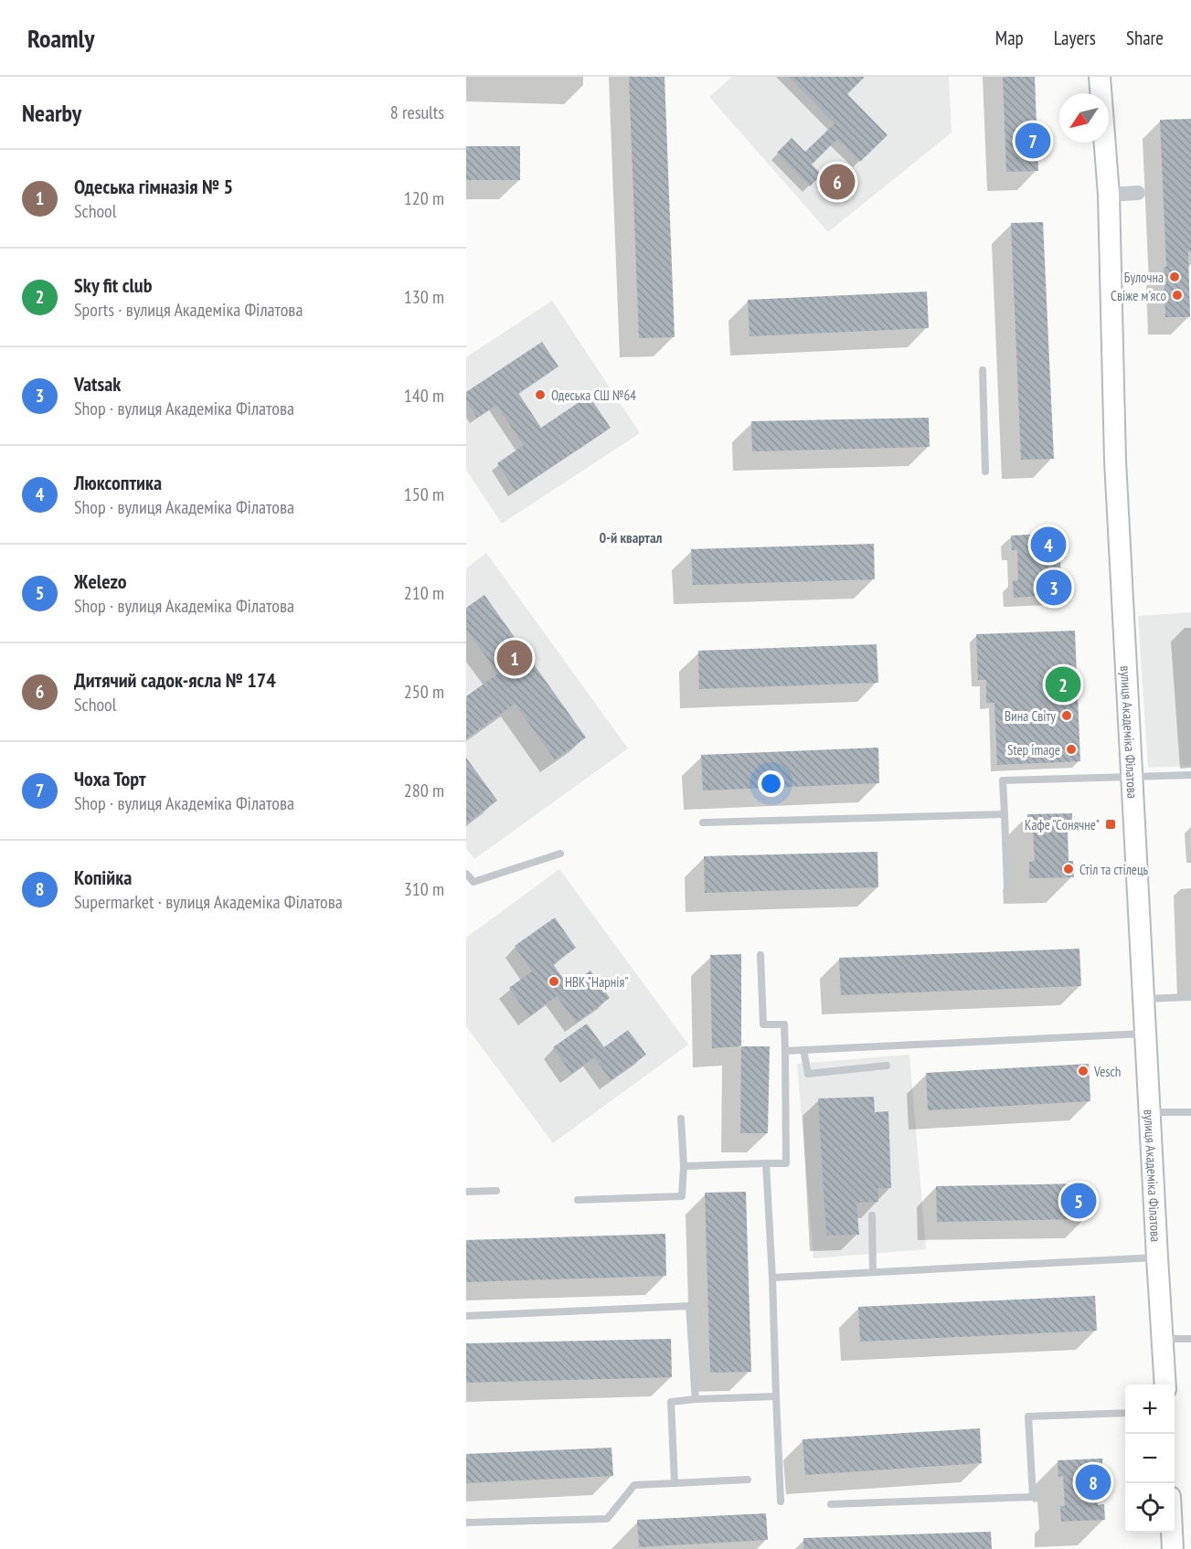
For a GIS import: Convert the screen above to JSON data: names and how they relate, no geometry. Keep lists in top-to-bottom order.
{
  "streets": {
    "main road": ["вулиця Академіка Філатова"]
  },
  "districts": ["0-й квартал"],
  "places": {
    "other": [
      "Булочна",
      "Свіже м'ясо",
      "Одеська СШ №64",
      "Вина Світу",
      "Step image",
      "Стіл та стілець",
      "НВК \"Нарнія\"",
      "Vesch"
    ],
    "transit": ["Кафе \"Сонячне\""]
  },
  "north": "bottom left",
  "page": {
    "header": "Roamly",
    "nav": ["Map", "Layers", "Share"],
    "heading": ["Nearby", "8 results"],
    "pins": [
      "7",
      "6",
      "4",
      "3",
      "1",
      "2",
      "5",
      "8"
    ],
    "list": [
      {
        "mark": "1",
        "name": "Одеська гімназія № 5",
        "note": "School",
        "value": "120 m"
      },
      {
        "mark": "2",
        "name": "Sky fit club",
        "note": "Sports · вулиця Академіка Філатова",
        "value": "130 m"
      },
      {
        "mark": "3",
        "name": "Vatsak",
        "note": "Shop · вулиця Академіка Філатова",
        "value": "140 m"
      },
      {
        "mark": "4",
        "name": "Люксоптика",
        "note": "Shop · вулиця Академіка Філатова",
        "value": "150 m"
      },
      {
        "mark": "5",
        "name": "Жelezo",
        "note": "Shop · вулиця Академіка Філатова",
        "value": "210 m"
      },
      {
        "mark": "6",
        "name": "Дитячий садок-ясла № 174",
        "note": "School",
        "value": "250 m"
      },
      {
        "mark": "7",
        "name": "Чоха Торт",
        "note": "Shop · вулиця Академіка Філатова",
        "value": "280 m"
      },
      {
        "mark": "8",
        "name": "Копійка",
        "note": "Supermarket · вулиця Академіка Філатова",
        "value": "310 m"
      }
    ],
    "map_buttons": ["+", "−"]
  }
}
